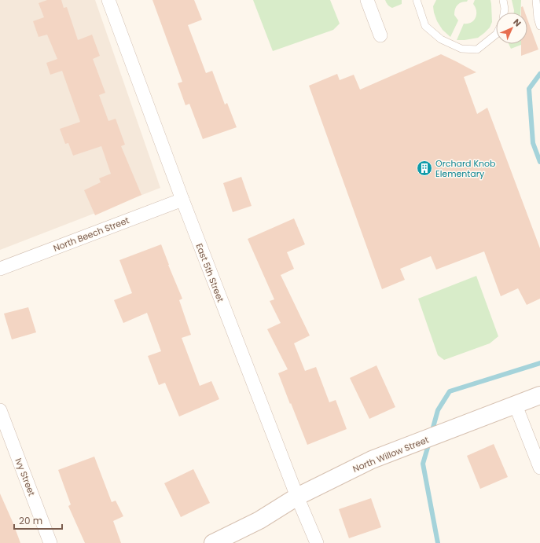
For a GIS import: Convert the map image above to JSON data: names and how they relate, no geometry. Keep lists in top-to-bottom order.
{
  "streets": {
    "main road": ["North Willow Street"],
    "street": ["North Beech Street", "East 5th Street", "Ivy Street"]
  },
  "crossings": [
    ["North Beech Street", "East 5th Street"],
    ["East 5th Street", "North Willow Street"]
  ],
  "places": {
    "building": ["Orchard Knob Elementary"]
  },
  "scale_bar": "20 m",
  "north": "top right"
}
